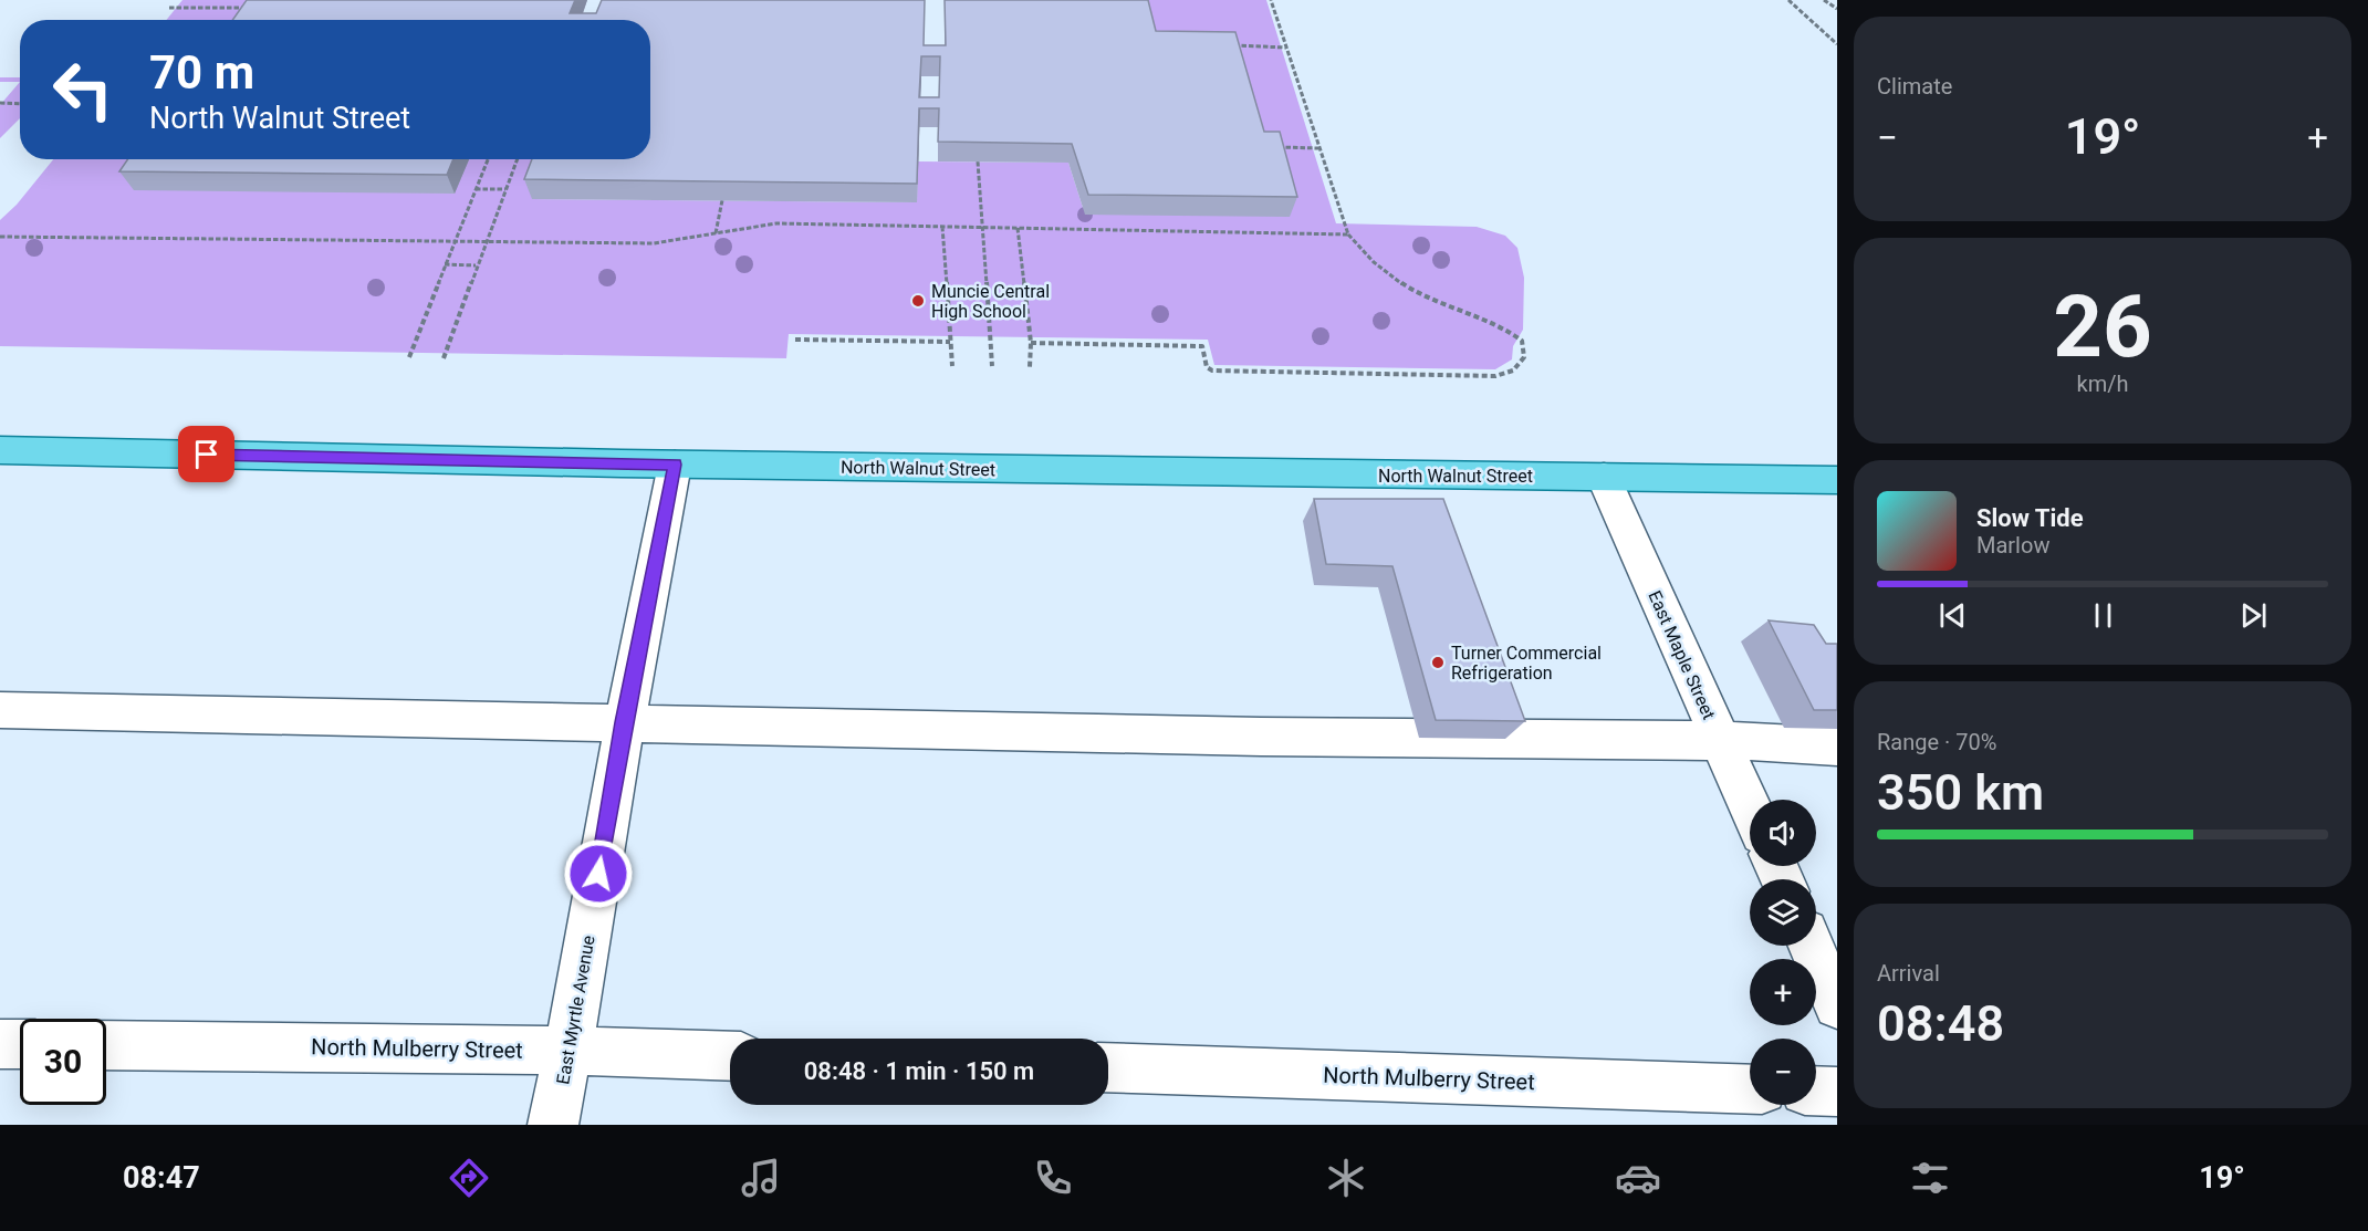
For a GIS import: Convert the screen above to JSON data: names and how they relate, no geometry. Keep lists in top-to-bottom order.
{
  "streets": {
    "main road": ["North Walnut Street"],
    "street": ["East Maple Street", "East Myrtle Avenue", "North Mulberry Street"]
  },
  "crossings": [
    ["North Walnut Street", "East Maple Street"],
    ["North Walnut Street", "East Myrtle Avenue"],
    ["East Myrtle Avenue", "North Mulberry Street"]
  ],
  "places": ["Muncie Central High School", "Turner Commercial Refrigeration"],
  "page": {
    "tile": [
      "Climate",
      ["26", "km/h"],
      ["Range · 70%", "350 km"],
      ["Arrival", "08:48"]
    ],
    "turn": ["70 m", "North Walnut Street"],
    "heat": ["−", "19°", "+"],
    "song": ["Slow Tide", "Marlow"],
    "map_buttons": ["+", "−"],
    "limit": "30",
    "trip": "08:48 · 1 min · 150 m",
    "tabs": ["08:47", "19°"]
  }
}
